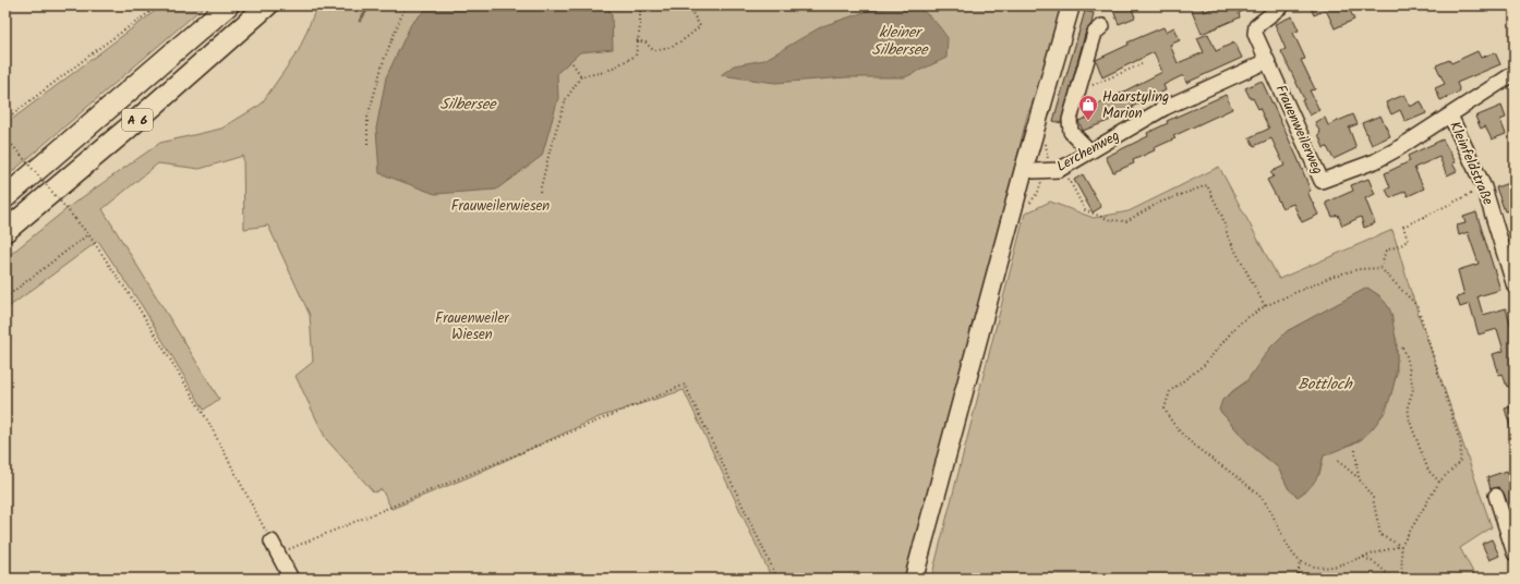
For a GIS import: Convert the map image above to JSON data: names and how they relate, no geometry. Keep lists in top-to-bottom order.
{
  "streets": {
    "highway": ["A 6"],
    "street": ["Frauenweilerweg", "Lerchenweg", "Kleinfeldstraße"]
  },
  "crossings": [
    ["Frauenweilerweg", "Lerchenweg"],
    ["Frauenweilerweg", "Kleinfeldstraße"]
  ],
  "water": ["kleiner Silbersee", "Silbersee", "Bottloch"],
  "parks": ["Frauweilerwiesen", "Frauenweiler Wiesen"],
  "places": {
    "shop": ["Haarstyling Marion"]
  }
}
